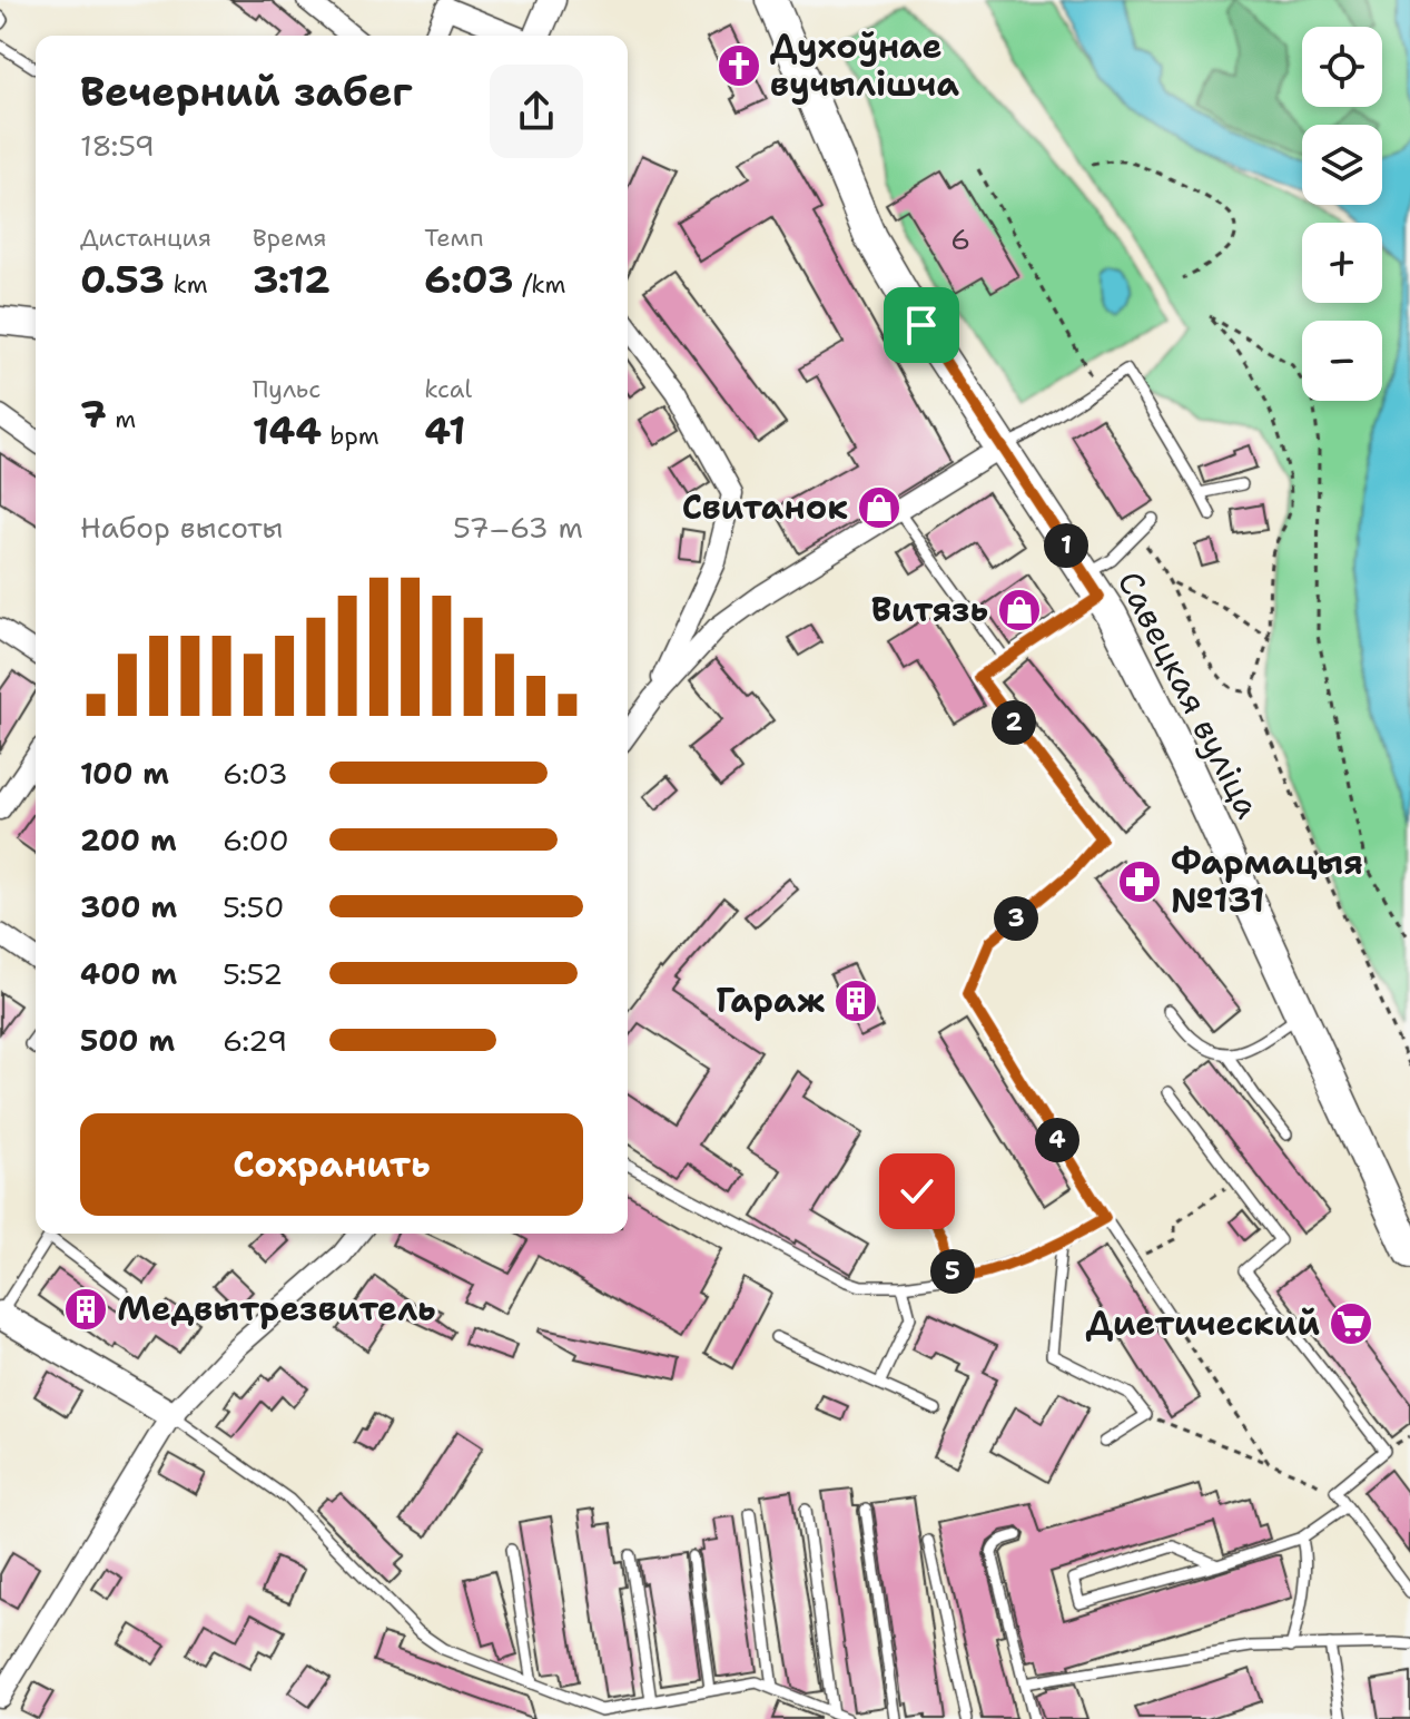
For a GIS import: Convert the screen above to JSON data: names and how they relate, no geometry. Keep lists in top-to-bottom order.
{
  "streets": {
    "main road": ["Савецкая вуліца"]
  },
  "places": {
    "church": ["Духоўнае вучылішча"],
    "shop": ["Свитанок", "Витязь"],
    "pharmacy": ["Фармацыя №131"],
    "building": ["Гараж", "Медвытрезвитель"],
    "supermarket": ["Диетический"]
  },
  "house_numbers": ["6"],
  "page": {
    "map_buttons": ["+", "−"],
    "heading": ["Вечерний забег", "18:59"],
    "stats": [
      ["Дистанция", "0.53 km"],
      ["Время", "3:12"],
      ["Темп", "6:03 /km"],
      ["7 m"],
      ["Пульс", "144 bpm"],
      ["kcal", "41"]
    ],
    "chart": ["Набор высоты", "57–63 m"],
    "pins": [
      "1",
      "2",
      "3",
      "4",
      "5"
    ],
    "list": [
      {
        "name": "100 m",
        "note": "6:03"
      },
      {
        "name": "200 m",
        "note": "6:00"
      },
      {
        "name": "300 m",
        "note": "5:50"
      },
      {
        "name": "400 m",
        "note": "5:52"
      },
      {
        "name": "500 m",
        "note": "6:29"
      }
    ],
    "buttons": "Сохранить"
  }
}
